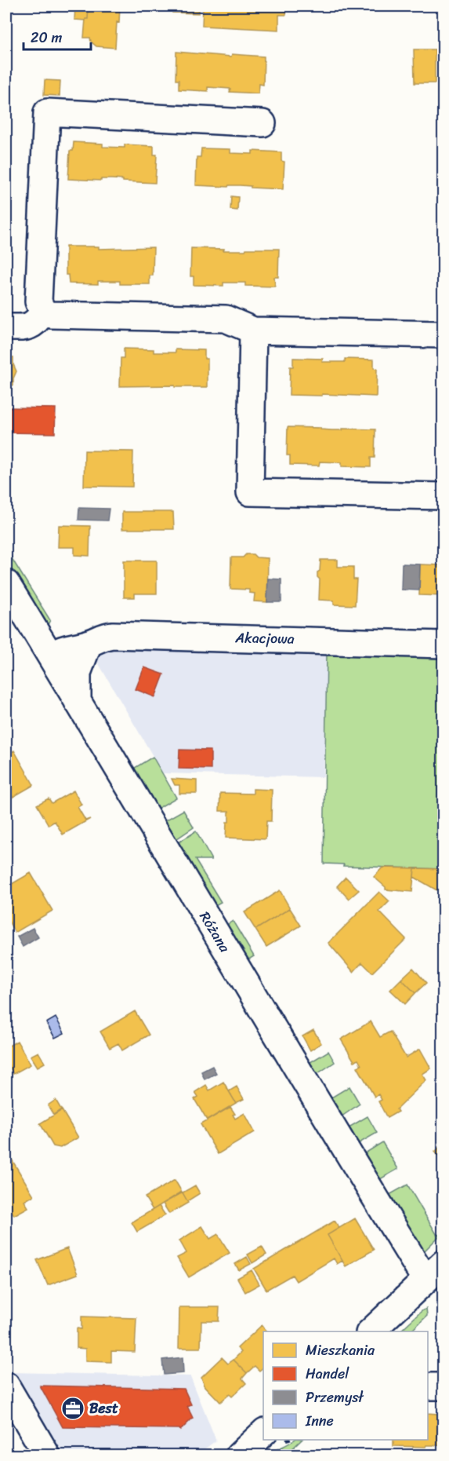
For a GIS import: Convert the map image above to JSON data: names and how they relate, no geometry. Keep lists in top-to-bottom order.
{
  "streets": {
    "street": ["Akacjowa", "Różana"]
  },
  "crossings": [
    ["Akacjowa", "Różana"]
  ],
  "places": {
    "office": ["Best"]
  },
  "legend": [
    "Mieszkania",
    "Handel",
    "Przemysł",
    "Inne"
  ],
  "scale_bar": "20 m"
}
